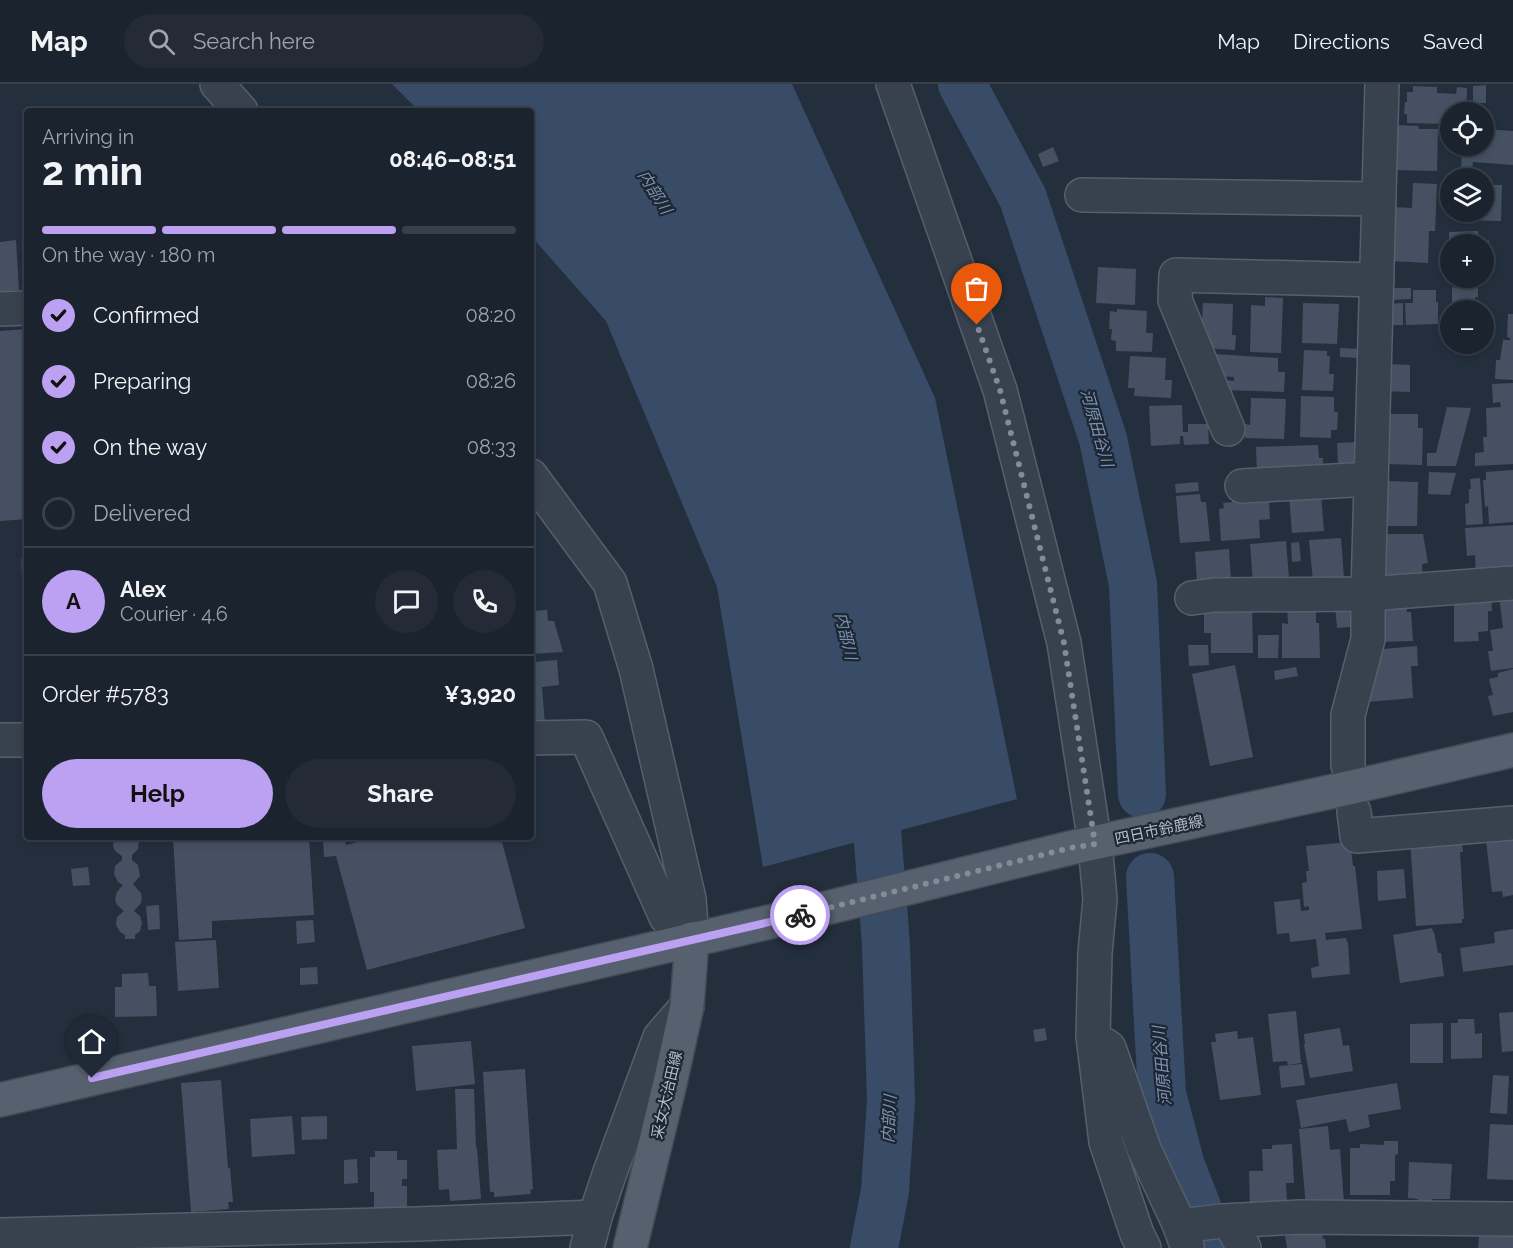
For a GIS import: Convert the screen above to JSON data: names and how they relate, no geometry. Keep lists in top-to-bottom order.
{
  "streets": {
    "main road": ["四日市鈴鹿線", "采女大治田線"]
  },
  "crossings": [
    ["四日市鈴鹿線", "采女大治田線"]
  ],
  "water": ["内部川", "河原田谷川"],
  "page": {
    "header": "Map",
    "search": "Search here",
    "nav": ["Map", "Directions", "Saved"],
    "map_buttons": ["+", "−"],
    "heading": ["2 min", "Arriving in", "08:46–08:51"],
    "panel": [
      "Alex",
      "Courier · 4.6",
      "Order #5783",
      "¥3,920"
    ],
    "bar": "On the way · 180 m",
    "list": [
      ["Confirmed", "08:20"],
      ["Preparing", "08:26"],
      ["On the way", "08:33"],
      "Delivered"
    ],
    "round": "A",
    "buttons": ["Help", "Share"]
  }
}
